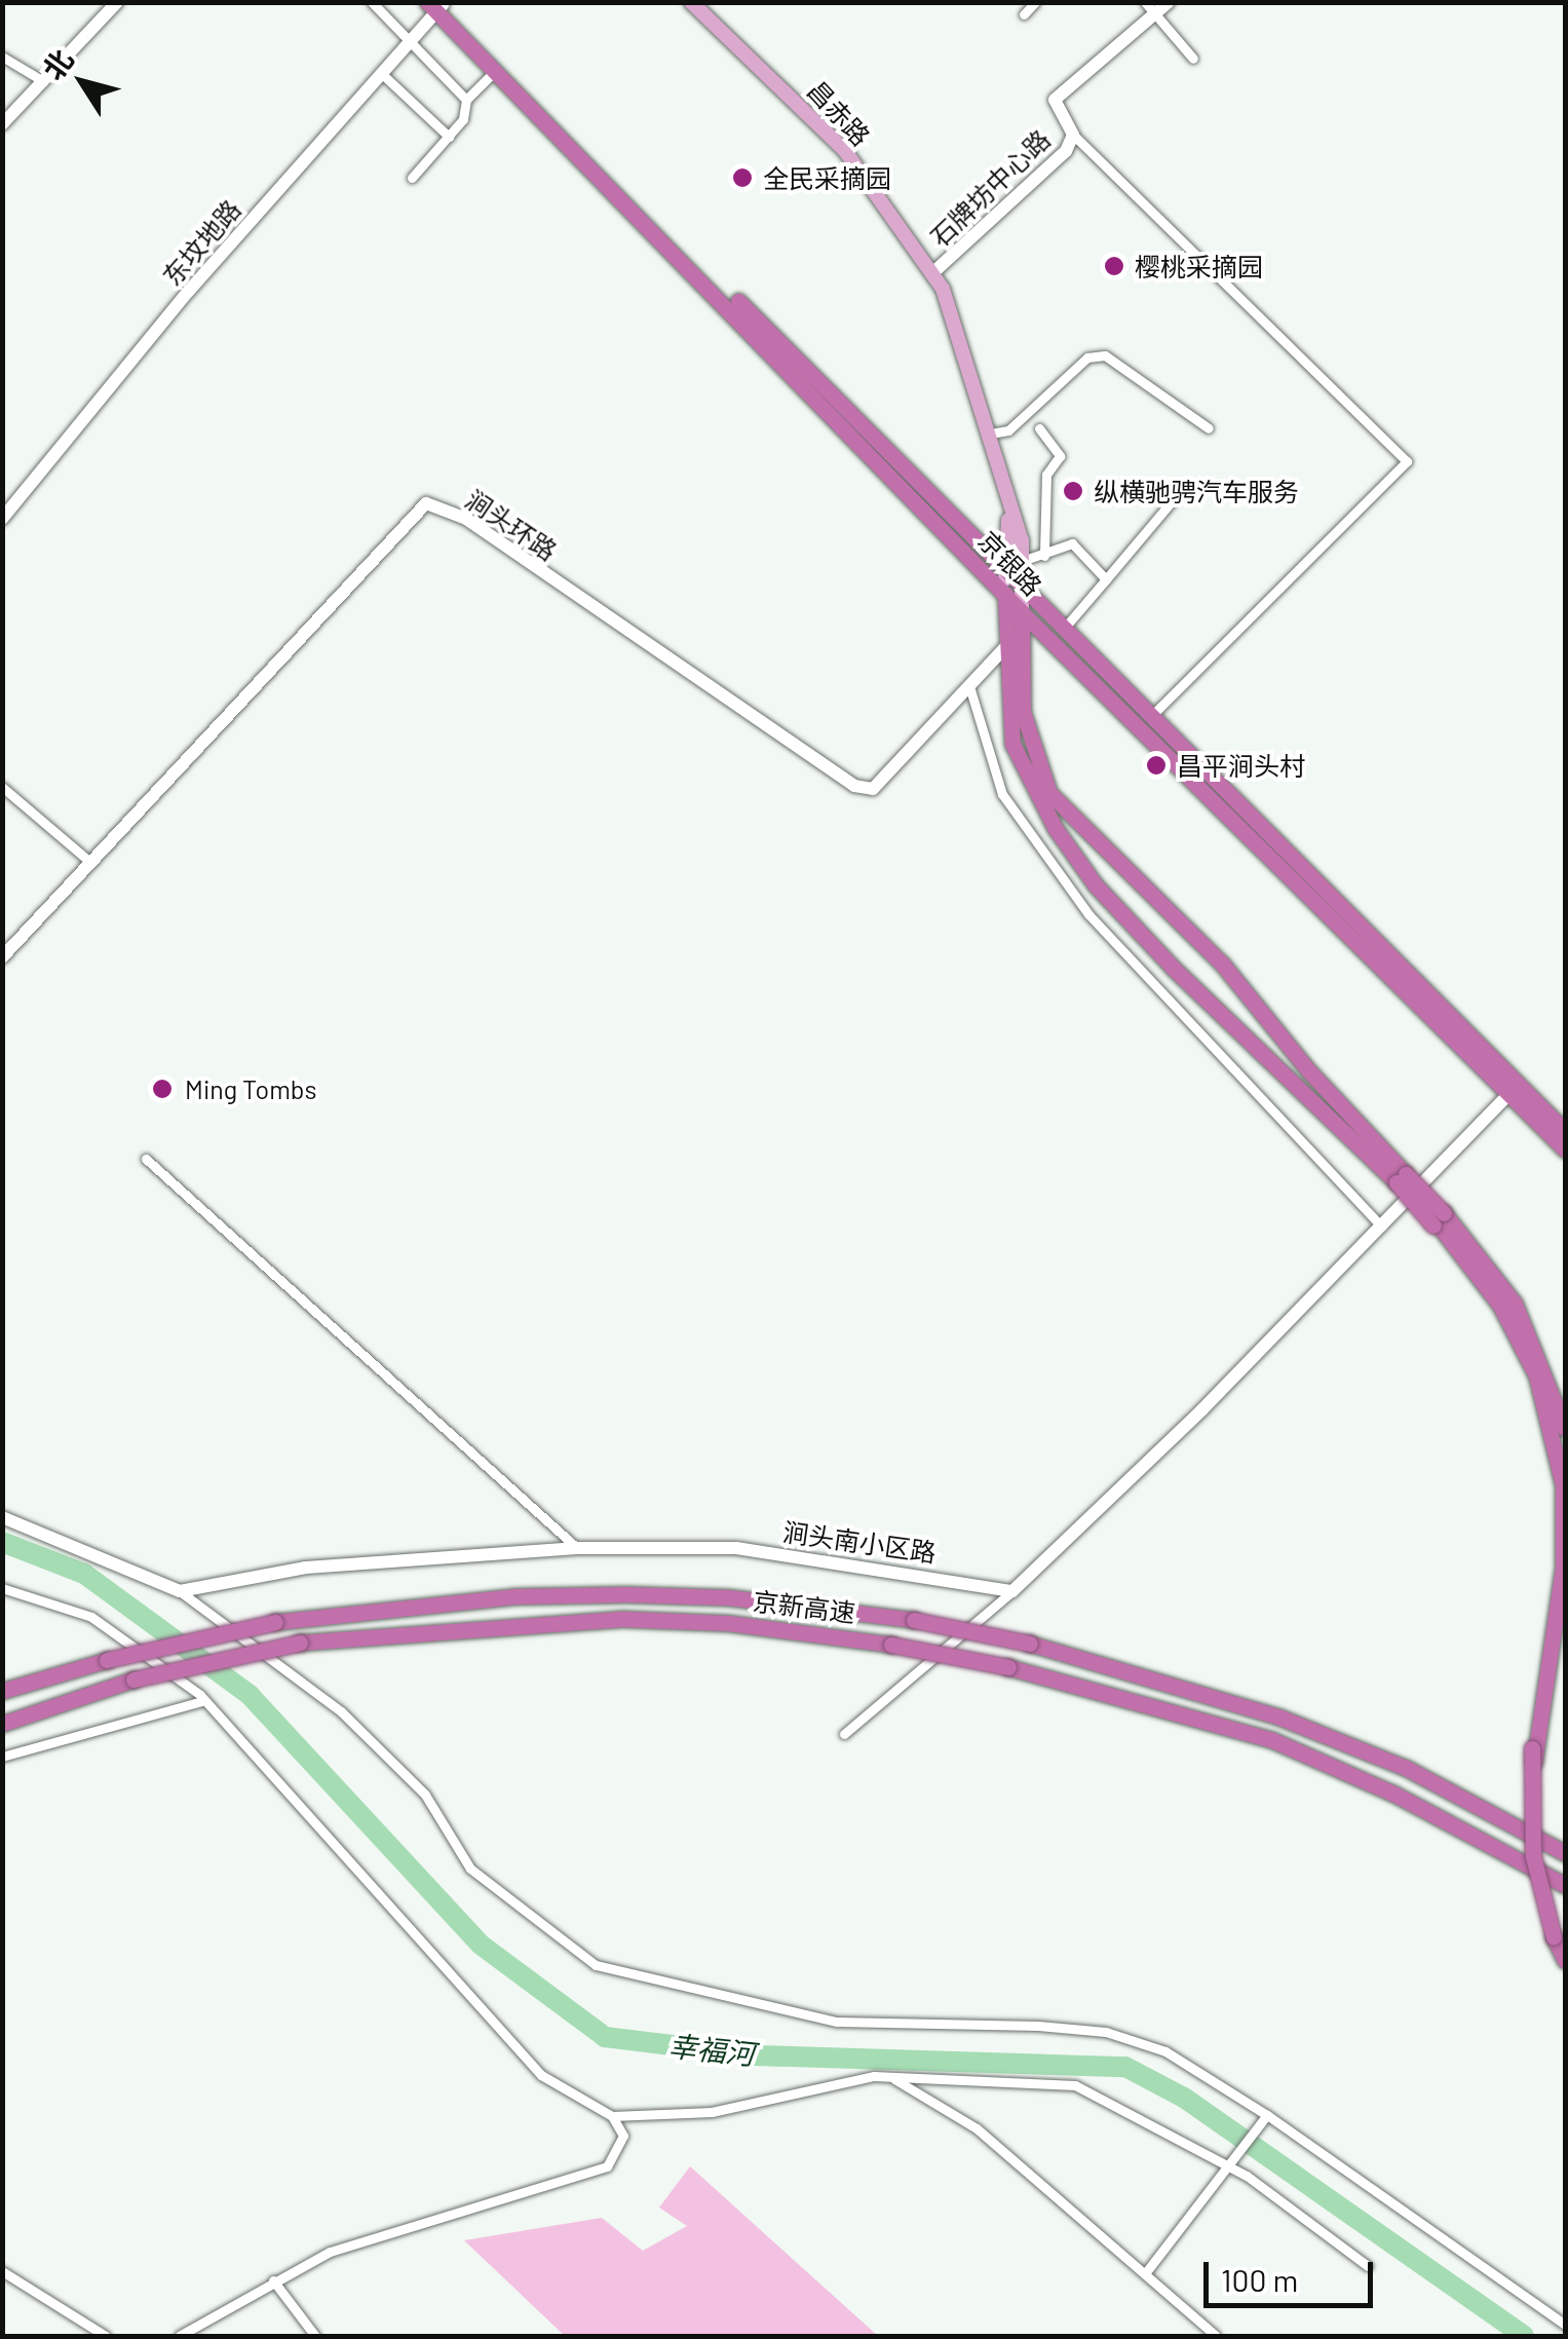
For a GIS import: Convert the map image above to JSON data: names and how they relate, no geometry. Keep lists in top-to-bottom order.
{
  "streets": {
    "highway": ["京银路", "京新高速"],
    "main road": ["昌赤路"],
    "street": [
      "石牌坊中心路",
      "东坟地路",
      "涧头环路",
      "涧头南小区路"
    ]
  },
  "crossings": [
    ["昌赤路", "石牌坊中心路"],
    ["昌赤路", "京银路"],
    ["东坟地路", "京银路"]
  ],
  "water": ["幸福河"],
  "places": [
    "全民采摘园",
    "樱桃采摘园",
    "纵横驰骋汽车服务",
    "昌平涧头村",
    "Ming Tombs"
  ],
  "scale_bar": "100 m",
  "north": "top left"
}
